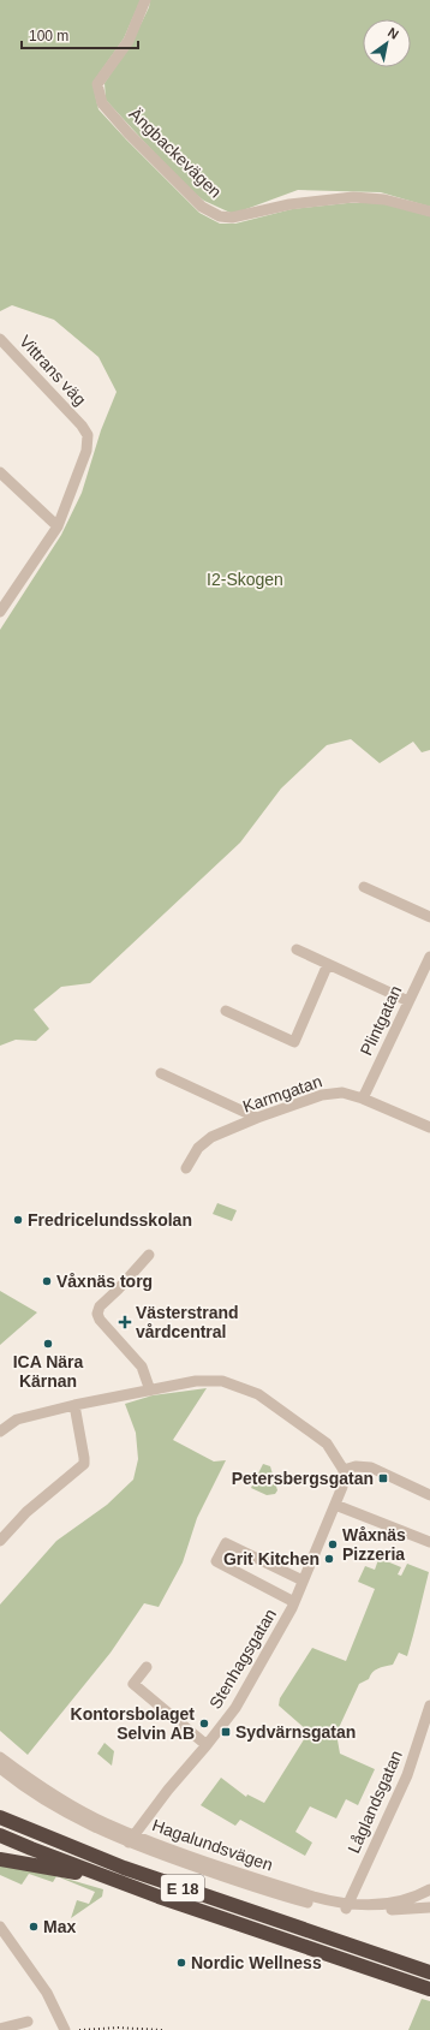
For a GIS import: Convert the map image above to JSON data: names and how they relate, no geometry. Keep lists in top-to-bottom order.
{
  "streets": {
    "highway": ["E 18"],
    "street": [
      "Ängbackevägen",
      "Vittrans väg",
      "Plintgatan",
      "Karmgatan",
      "Stenhagsgatan",
      "Låglandsgatan",
      "Hagalundsvägen"
    ]
  },
  "crossings": [
    ["Plintgatan", "Karmgatan"],
    ["Stenhagsgatan", "Hagalundsvägen"],
    ["Låglandsgatan", "Hagalundsvägen"]
  ],
  "parks": ["I2-Skogen"],
  "places": {
    "other": [
      "Fredricelundsskolan",
      "Våxnäs torg",
      "ICA Nära Kärnan",
      "Wåxnäs Pizzeria",
      "Grit Kitchen",
      "Kontorsbolaget Selvin AB",
      "Max",
      "Nordic Wellness"
    ],
    "health": ["Västerstrand vårdcentral"],
    "transit": ["Petersbergsgatan", "Sydvärnsgatan"]
  },
  "scale_bar": "100 m",
  "north": "top right"
}
